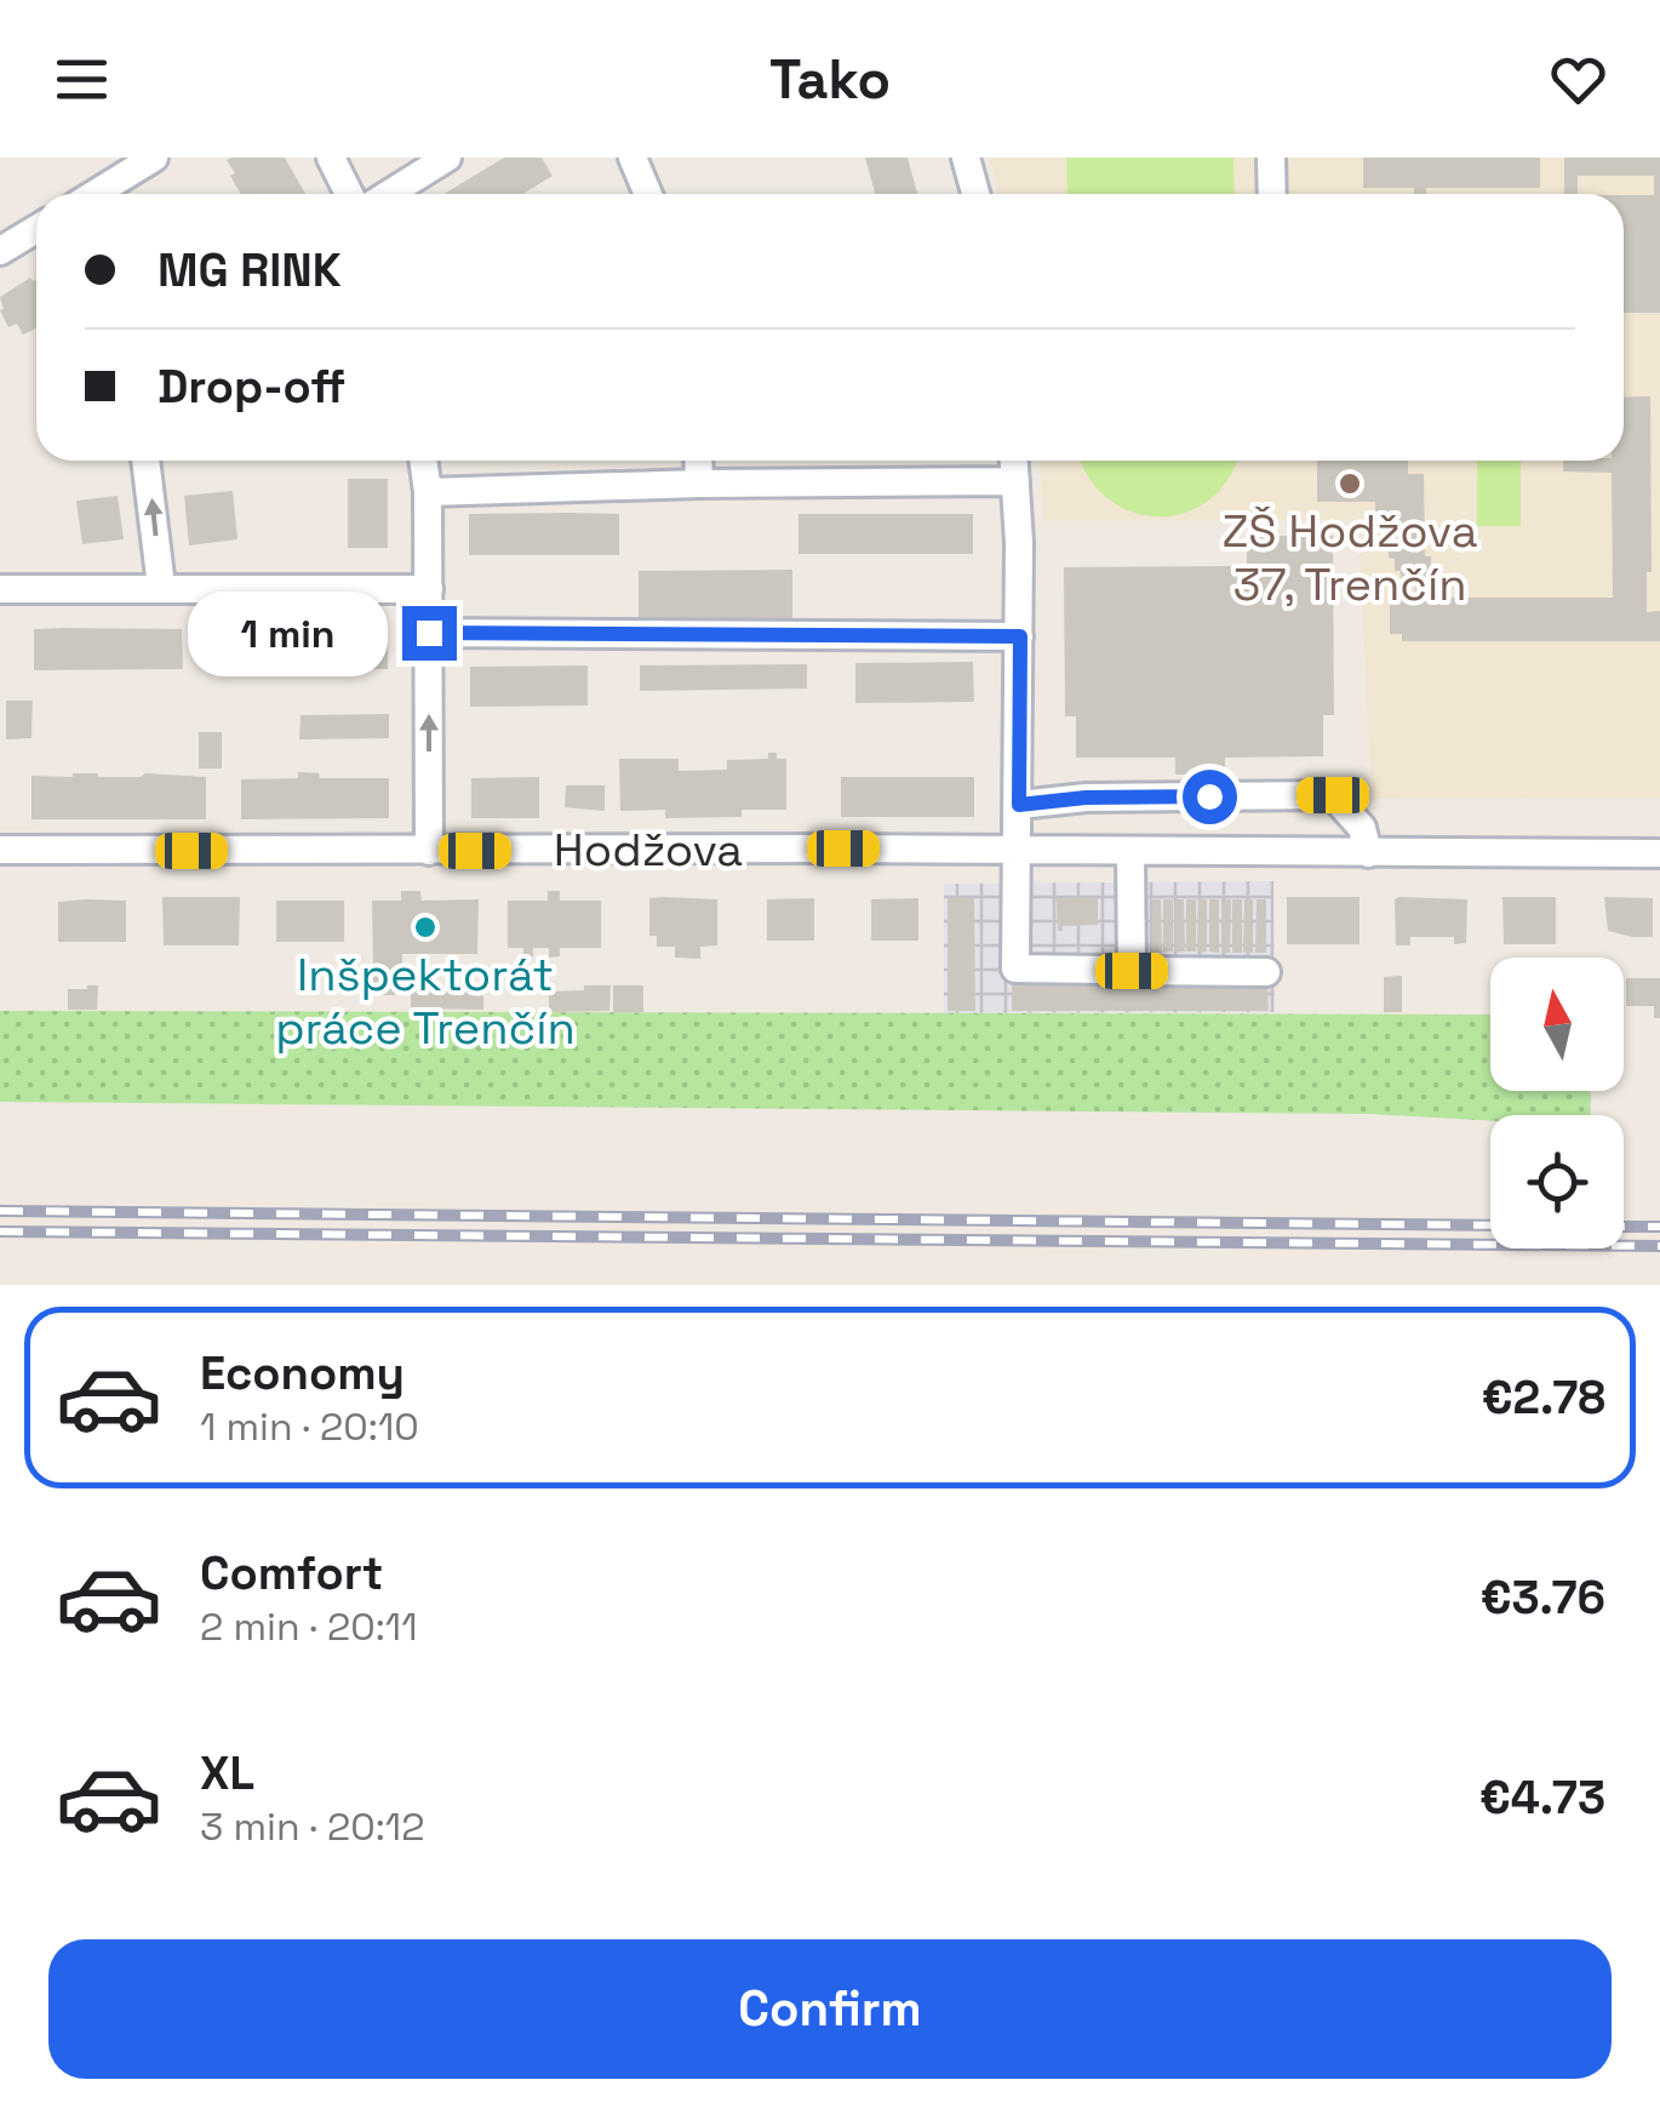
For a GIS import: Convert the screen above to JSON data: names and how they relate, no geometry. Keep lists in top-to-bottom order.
{
  "streets": {
    "street": ["Hodžova"]
  },
  "places": ["ZŠ Hodžova 37, Trenčín", "Inšpektorát práce Trenčín"],
  "north": "top",
  "page": {
    "header": "Tako",
    "banner": ["MG RINK", "Drop-off"],
    "bubble": "1 min",
    "list": [
      {
        "name": "Economy",
        "note": "1 min · 20:10",
        "value": "€2.78"
      },
      {
        "name": "Comfort",
        "note": "2 min · 20:11",
        "value": "€3.76"
      },
      {
        "name": "XL",
        "note": "3 min · 20:12",
        "value": "€4.73"
      }
    ],
    "buttons": "Confirm"
  }
}
